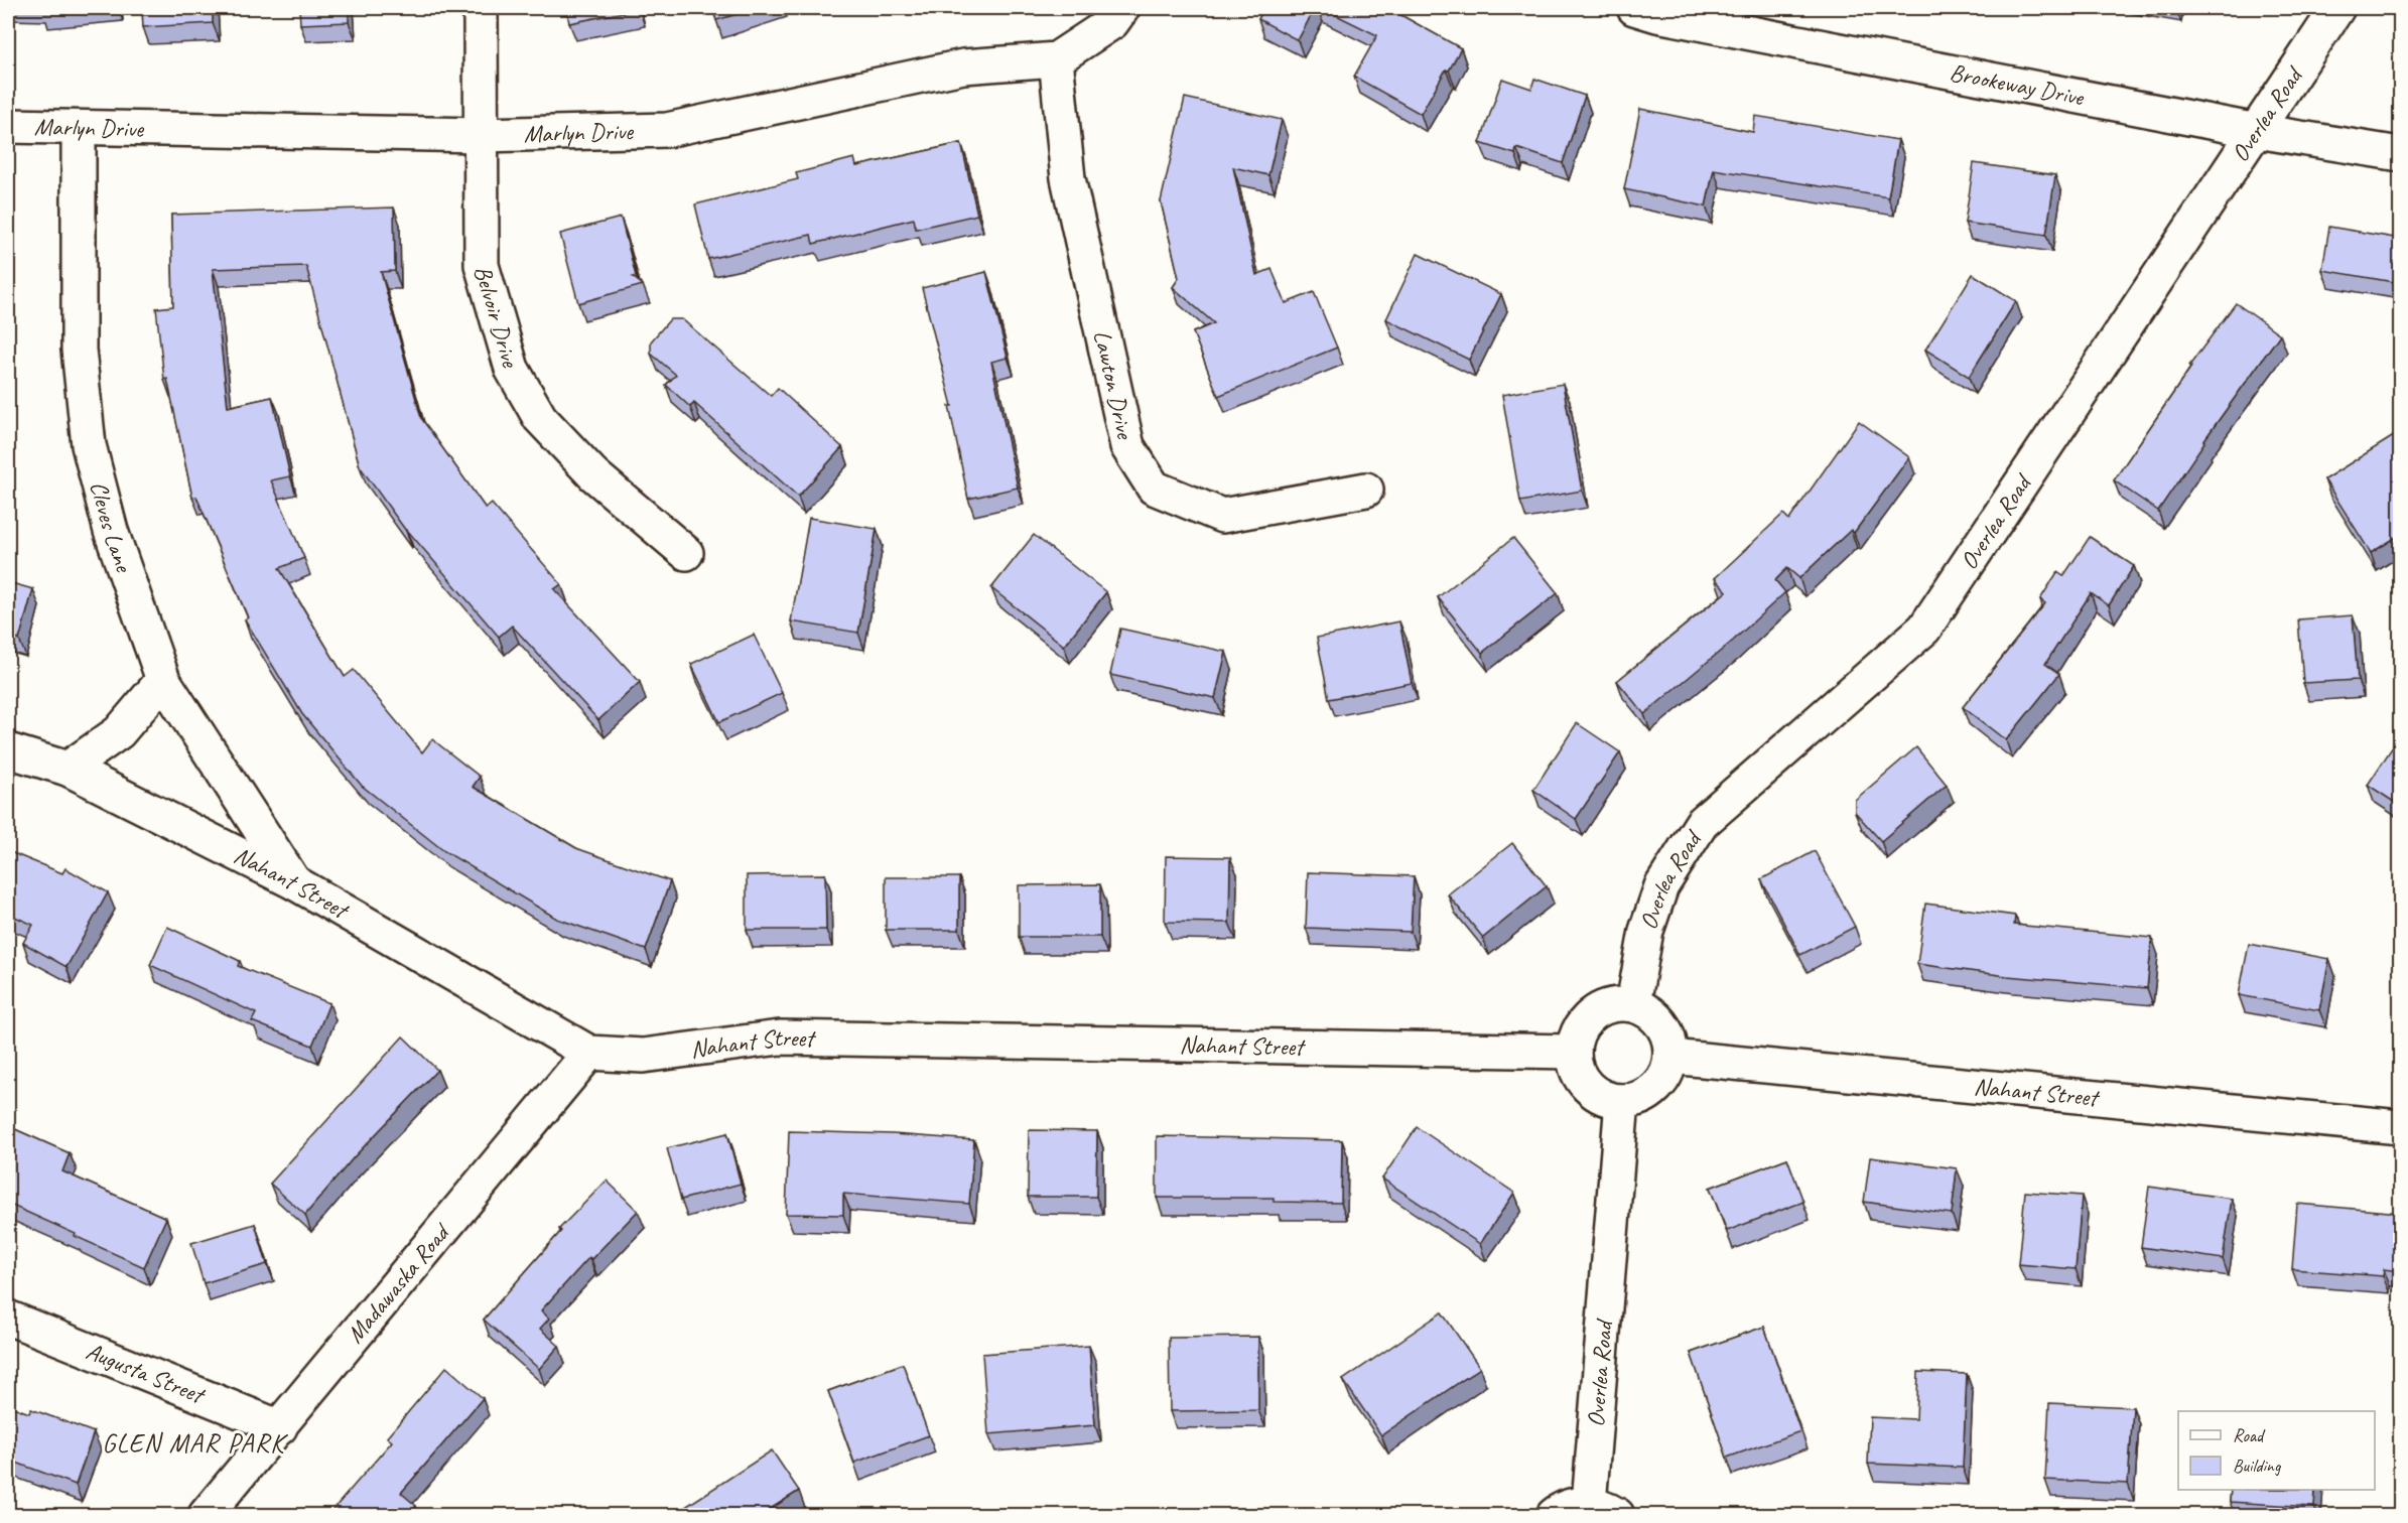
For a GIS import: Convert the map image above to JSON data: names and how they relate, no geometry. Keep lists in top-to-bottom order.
{
  "streets": {
    "street": [
      "Brookeway Drive",
      "Overlea Road",
      "Marlyn Drive",
      "Belvoir Drive",
      "Lawton Drive",
      "Cleves Lane",
      "Nahant Street",
      "Madawaska Road",
      "Augusta Street"
    ]
  },
  "crossings": [
    ["Brookeway Drive", "Overlea Road"],
    ["Overlea Road", "Nahant Street"],
    ["Marlyn Drive", "Belvoir Drive"],
    ["Marlyn Drive", "Lawton Drive"],
    ["Marlyn Drive", "Cleves Lane"],
    ["Cleves Lane", "Nahant Street"],
    ["Nahant Street", "Madawaska Road"],
    ["Madawaska Road", "Augusta Street"]
  ],
  "districts": ["GLEN MAR PARK"],
  "legend": ["Road", "Building"]
}
